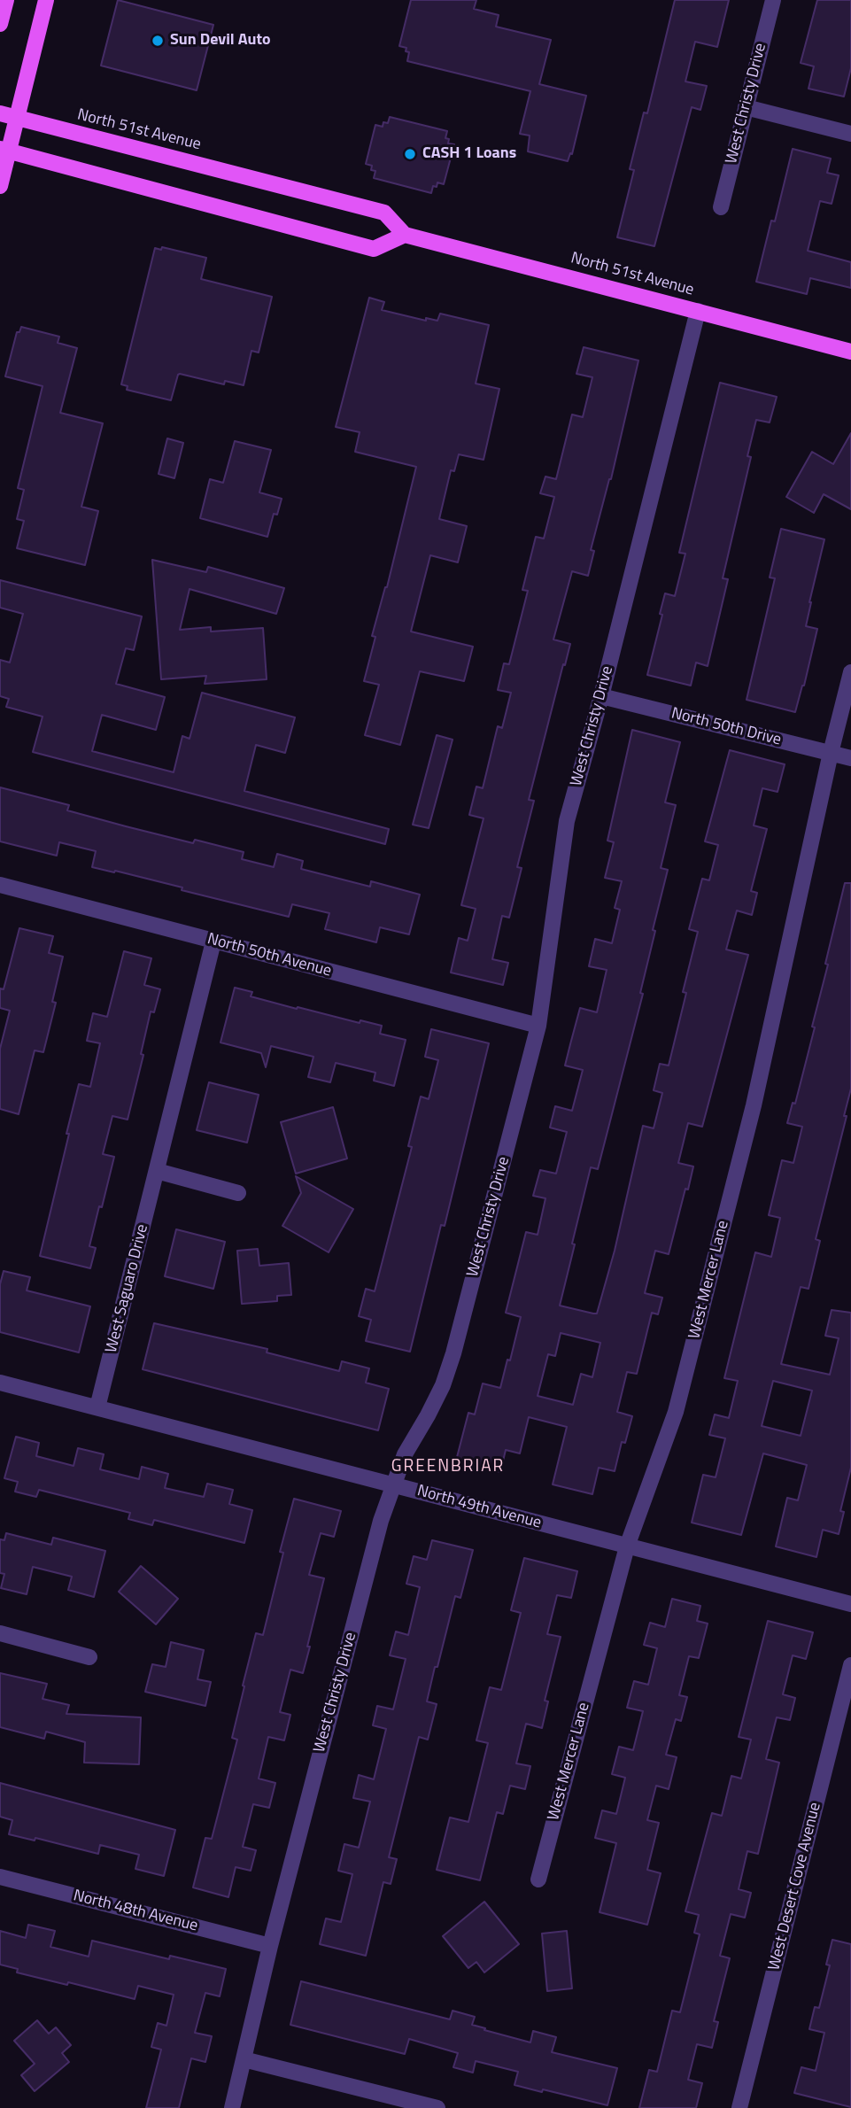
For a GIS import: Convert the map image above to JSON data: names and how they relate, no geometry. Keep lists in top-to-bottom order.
{
  "streets": {
    "main road": ["North 51st Avenue"],
    "street": [
      "West Christy Drive",
      "North 50th Drive",
      "North 50th Avenue",
      "West Mercer Lane",
      "West Saguaro Drive",
      "North 49th Avenue",
      "West Desert Cove Avenue",
      "North 48th Avenue"
    ]
  },
  "crossings": [
    ["West Christy Drive", "North 51st Avenue"],
    ["West Christy Drive", "North 50th Drive"],
    ["West Christy Drive", "North 50th Avenue"],
    ["West Christy Drive", "North 49th Avenue"],
    ["West Christy Drive", "North 48th Avenue"],
    ["North 50th Drive", "West Mercer Lane"],
    ["North 50th Avenue", "West Saguaro Drive"],
    ["West Mercer Lane", "North 49th Avenue"],
    ["West Saguaro Drive", "North 49th Avenue"]
  ],
  "districts": ["GREENBRIAR"],
  "places": ["Sun Devil Auto", "CASH 1 Loans"]
}
